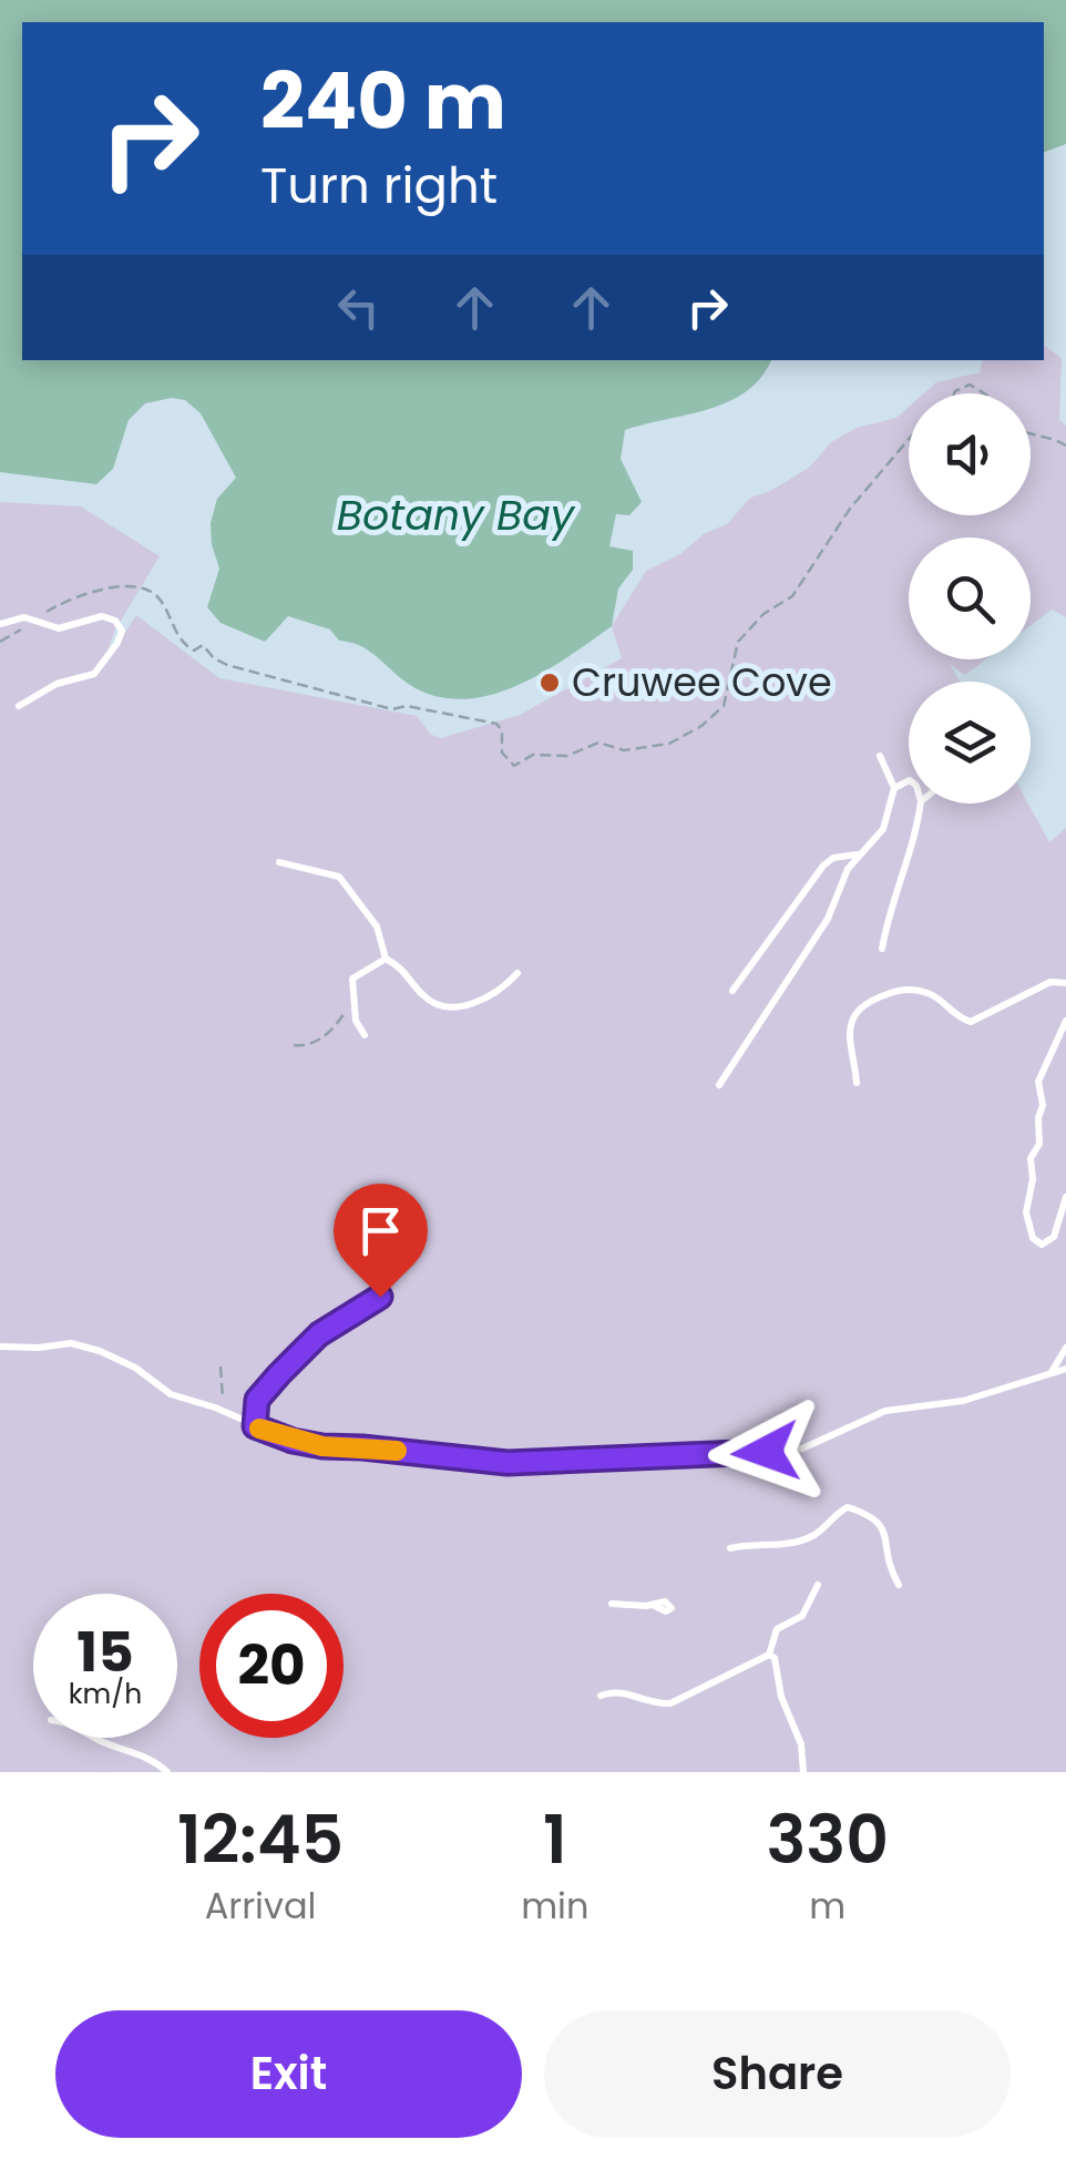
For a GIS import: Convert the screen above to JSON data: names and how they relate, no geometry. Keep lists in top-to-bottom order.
{
  "water": ["Botany Bay"],
  "places": ["Cruwee Cove"],
  "page": {
    "turn": ["240 m", "Turn right"],
    "speed": "15 km/h",
    "limit": "20",
    "eta": [
      "12:45",
      "Arrival",
      "1",
      "min",
      "330",
      "m"
    ],
    "buttons": ["Exit", "Share"]
  }
}
